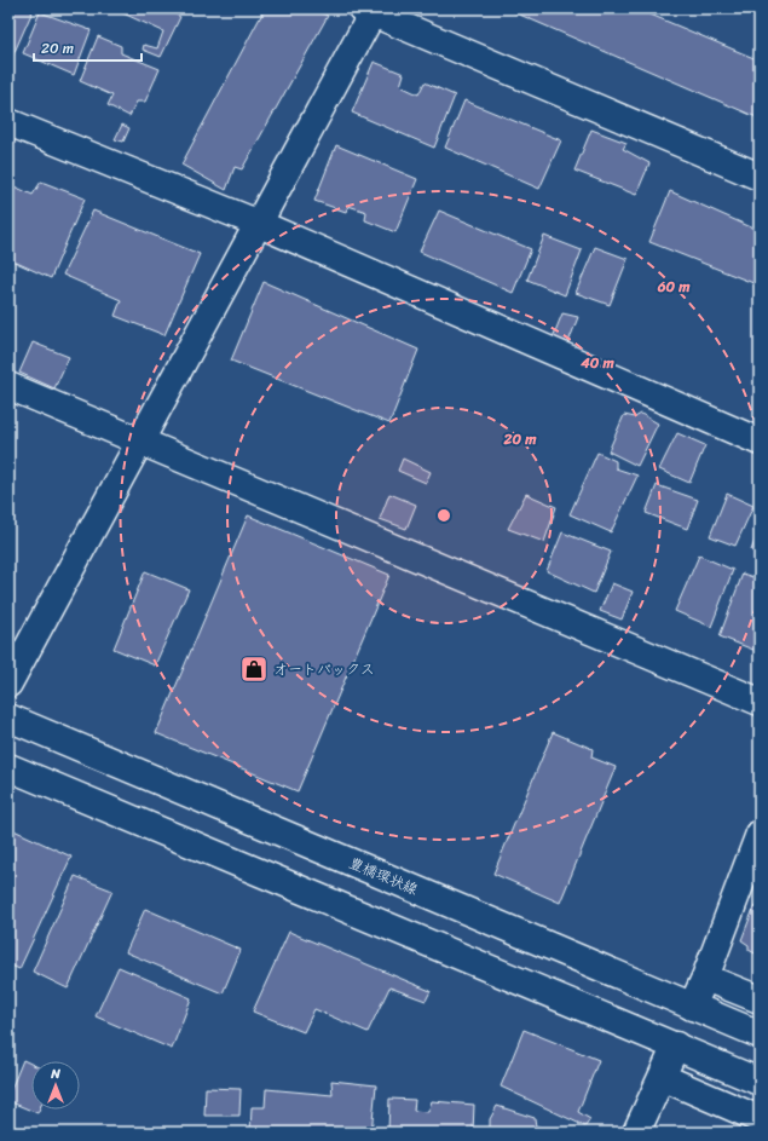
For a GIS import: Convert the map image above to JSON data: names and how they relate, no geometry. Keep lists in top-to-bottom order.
{
  "streets": {
    "street": ["豊橋環状線"]
  },
  "places": {
    "shop": ["オートバックス"]
  },
  "scale_bar": "20 m",
  "north": "top",
  "rings": ["60 m", "40 m", "20 m"]
}
